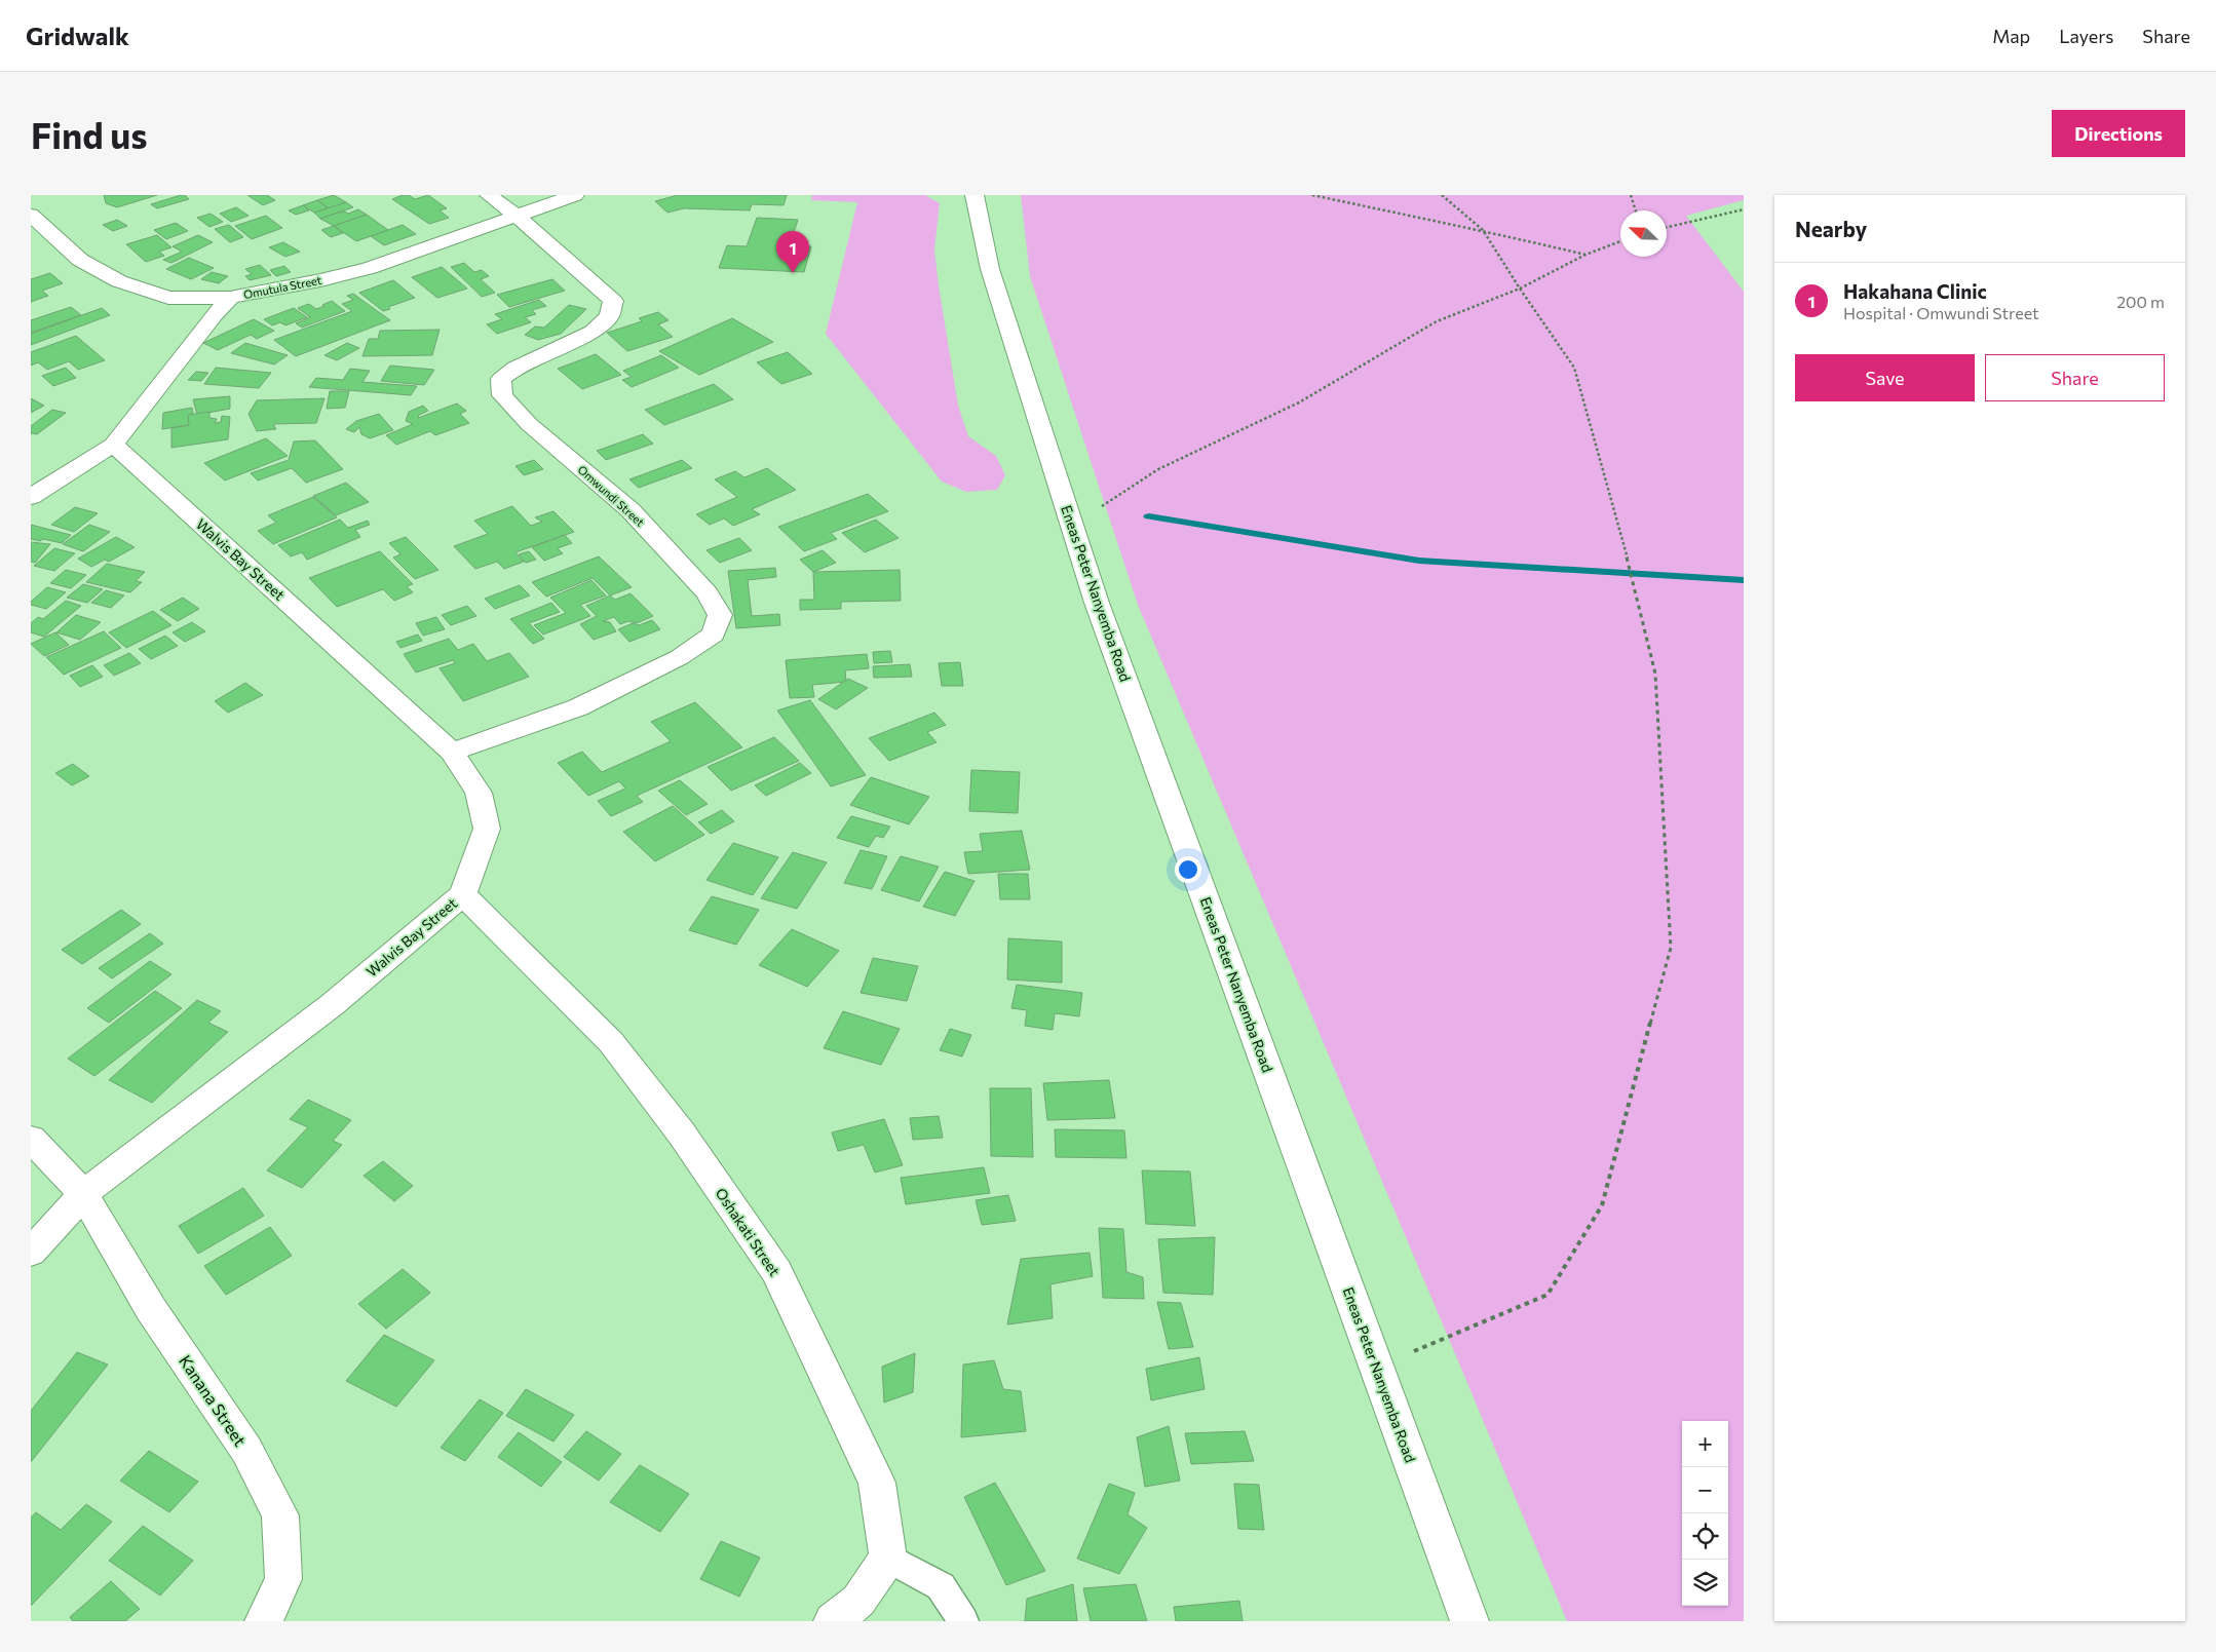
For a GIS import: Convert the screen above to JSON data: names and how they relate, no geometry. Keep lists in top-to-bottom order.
{
  "streets": {
    "street": [
      "Omutula Street",
      "Omwundi Street",
      "Walvis Bay Street",
      "Eneas Peter Nanyemba Road",
      "Oshakati Street",
      "Kanana Street"
    ]
  },
  "crossings": [
    ["Omutula Street", "Omwundi Street"],
    ["Omutula Street", "Walvis Bay Street"],
    ["Omwundi Street", "Walvis Bay Street"],
    ["Walvis Bay Street", "Oshakati Street"],
    ["Walvis Bay Street", "Kanana Street"]
  ],
  "north": "top left",
  "page": {
    "header": "Gridwalk",
    "nav": ["Map", "Layers", "Share"],
    "buttons": [
      "Directions",
      ["Save", "Share"]
    ],
    "title": "Find us",
    "heading": "Nearby",
    "pins": "1",
    "list": [
      {
        "mark": "1",
        "name": "Hakahana Clinic",
        "note": "Hospital · Omwundi Street",
        "value": "200 m"
      }
    ],
    "map_buttons": ["+", "−"]
  }
}
